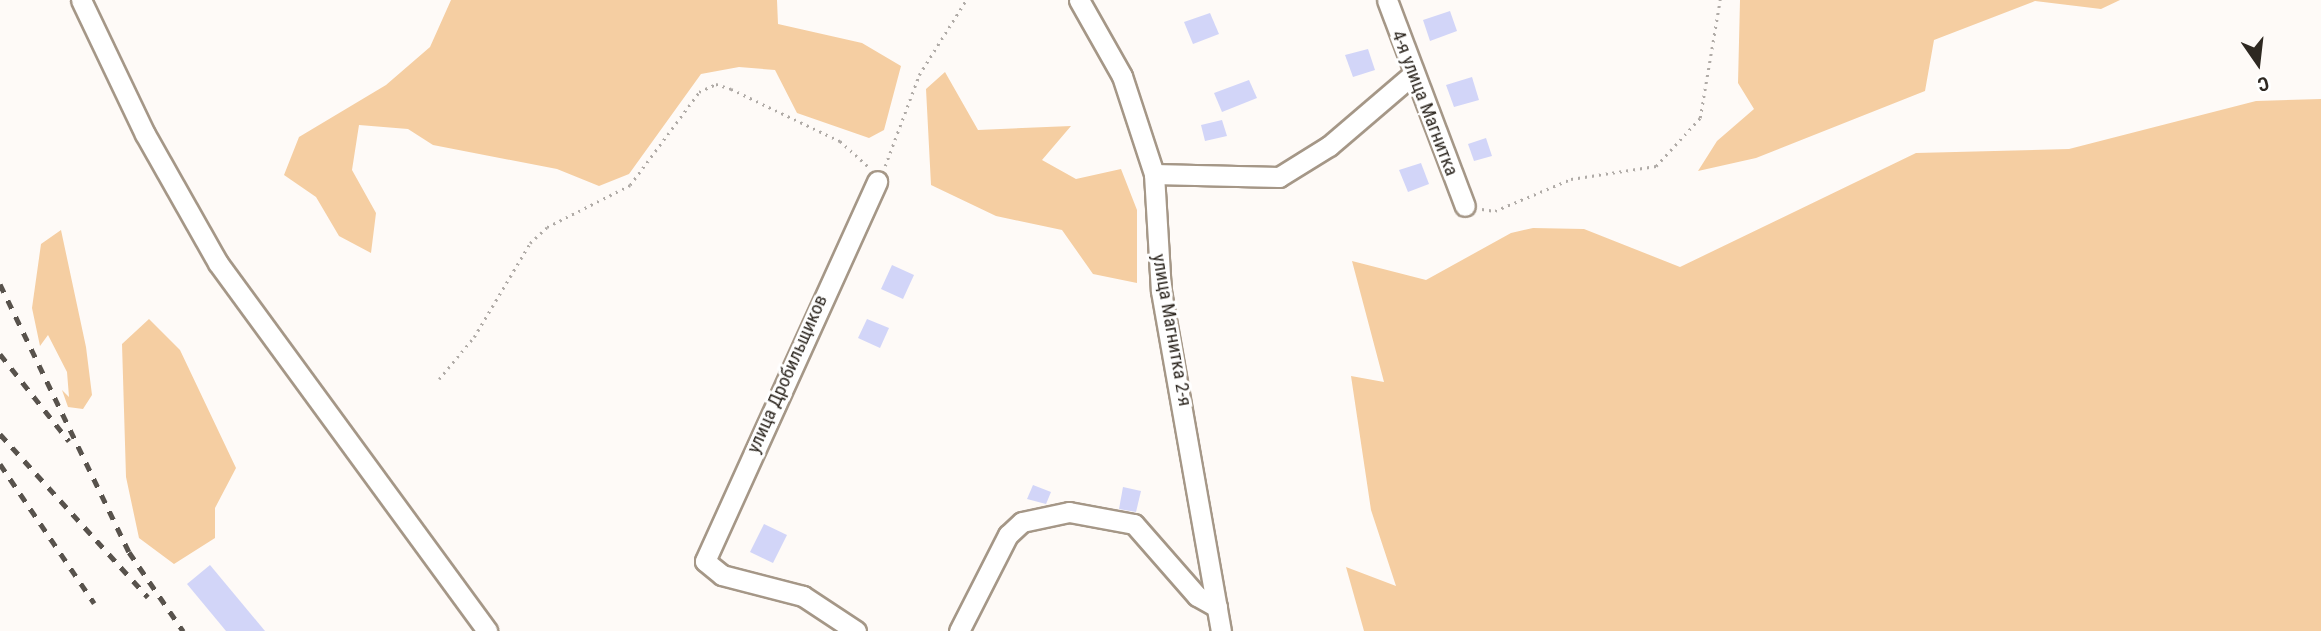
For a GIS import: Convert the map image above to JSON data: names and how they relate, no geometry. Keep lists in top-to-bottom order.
{
  "streets": {
    "street": ["4-я улица Магнитка", "улица Магнитка 2-я", "улица Дробильщиков"]
  },
  "north": "bottom"
}
